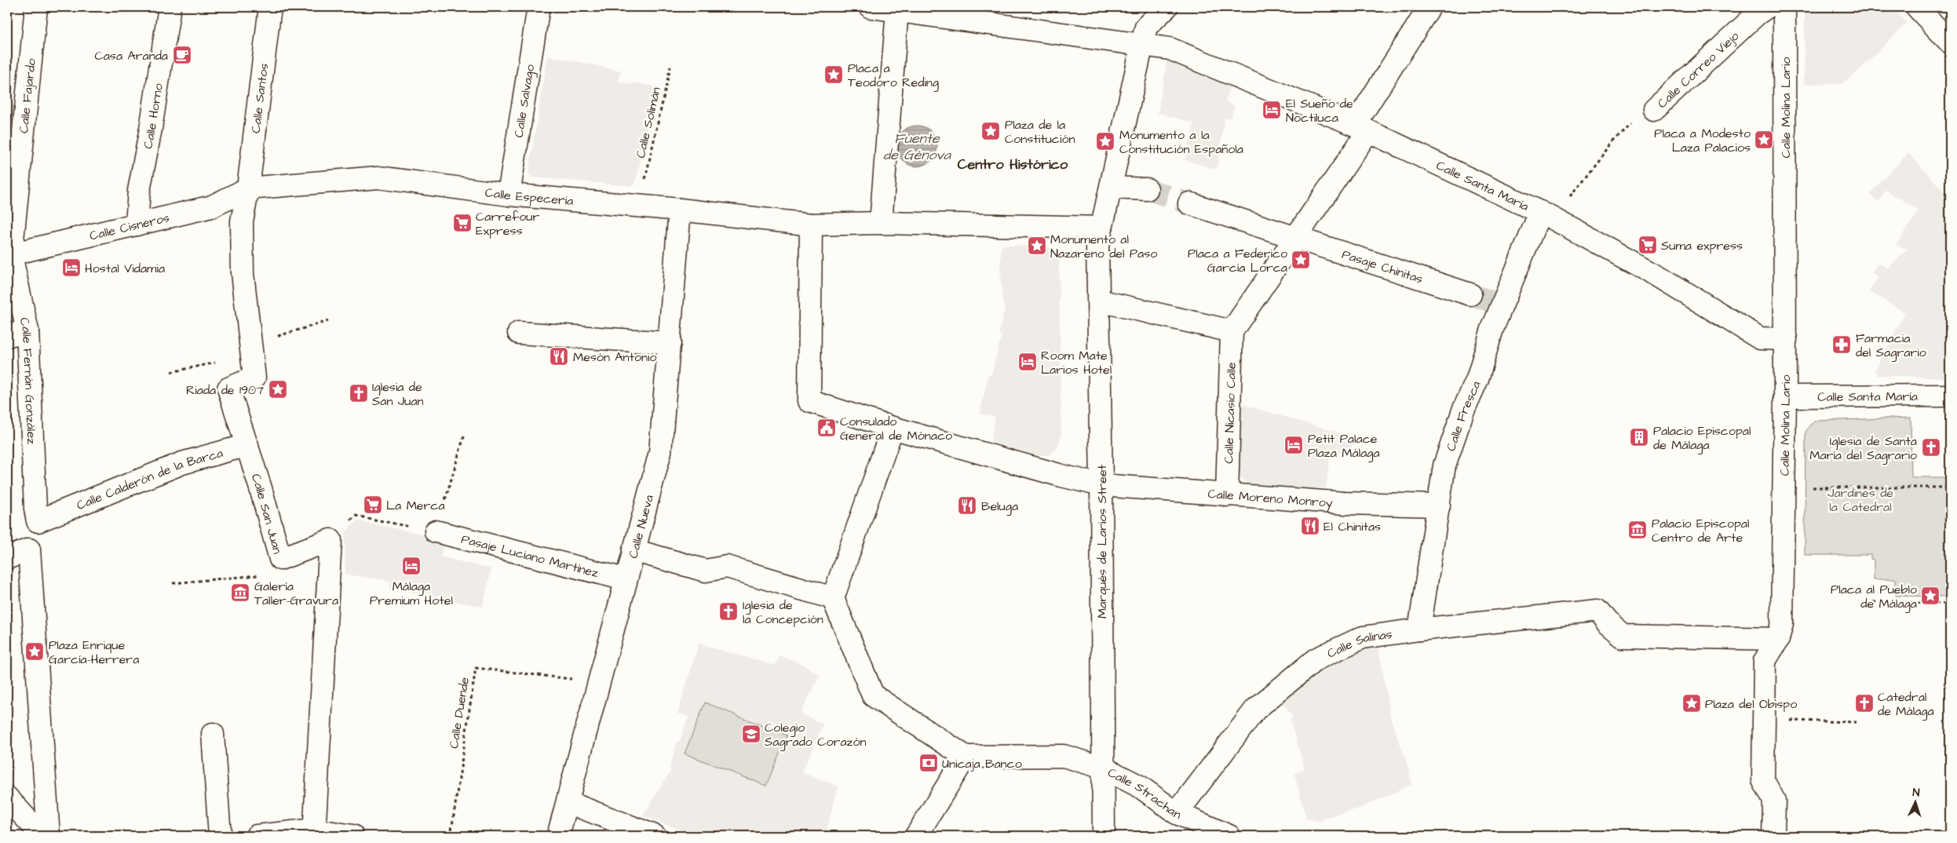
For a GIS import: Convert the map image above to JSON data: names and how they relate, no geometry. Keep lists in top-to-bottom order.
{
  "streets": {
    "street": [
      "Calle Correo Viejo",
      "Calle Fajardo",
      "Calle Santos",
      "Calle Salvago",
      "Calle Molina Lario",
      "Calle Horno",
      "Calle Santa María",
      "Calle Especería",
      "Calle Cisneros",
      "Pasaje Chinitas",
      "Calle Fernán González",
      "Calle Nicasio Calle",
      "Calle Fresca",
      "Calle Calderón de la Barca",
      "Calle Moreno Monroy",
      "Calle San Juan",
      "Calle Nueva",
      "Marqués de Larios Street",
      "Pasaje Luciano Martínez",
      "Calle Salinas",
      "Calle Strachan"
    ],
    "path": ["Calle Solimán", "Calle Duende"]
  },
  "crossings": [
    ["Calle Correo Viejo", "Calle Santa María"],
    ["Calle Correo Viejo", "Calle Fresca"],
    ["Calle Fajardo", "Calle Cisneros"],
    ["Calle Fajardo", "Calle Fernán González"],
    ["Calle Santos", "Calle Especería"],
    ["Calle Santos", "Calle Cisneros"],
    ["Calle Santos", "Calle San Juan"],
    ["Calle Salvago", "Calle Especería"],
    ["Calle Molina Lario", "Calle Santa María"],
    ["Calle Molina Lario", "Calle Salinas"],
    ["Calle Horno", "Calle Cisneros"],
    ["Calle Santa María", "Calle Fresca"],
    ["Calle Santa María", "Marqués de Larios Street"],
    ["Calle Especería", "Calle Cisneros"],
    ["Calle Especería", "Calle Moreno Monroy"],
    ["Calle Especería", "Calle San Juan"],
    ["Calle Especería", "Calle Nueva"],
    ["Calle Especería", "Marqués de Larios Street"],
    ["Calle Cisneros", "Calle Fernán González"],
    ["Calle Cisneros", "Calle San Juan"],
    ["Calle Fernán González", "Calle Calderón de la Barca"],
    ["Calle Nicasio Calle", "Calle Moreno Monroy"],
    ["Calle Fresca", "Calle Moreno Monroy"],
    ["Calle Fresca", "Calle Salinas"],
    ["Calle Calderón de la Barca", "Calle San Juan"],
    ["Calle Moreno Monroy", "Marqués de Larios Street"],
    ["Calle Nueva", "Pasaje Luciano Martínez"],
    ["Calle Nueva", "Calle Duende"],
    ["Marqués de Larios Street", "Calle Strachan"],
    ["Calle Salinas", "Calle Strachan"]
  ],
  "districts": ["Centro Histórico"],
  "water": ["Fuente de Génova"],
  "parks": ["Jardines de la Catedral"],
  "places": {
    "cafe": ["Casa Aranda"],
    "place": [
      "Placa a Teodoro Reding",
      "Plaza de la Constitución",
      "Placa a Modesto Laza Palacios",
      "Monumento a la Constitución Española",
      "Monumento al Nazareno del Paso",
      "Placa a Federico García Lorca",
      "Riada de 1907",
      "Placa al Pueblo de Málaga",
      "Plaza Enrique García-Herrera",
      "Plaza del Obispo"
    ],
    "hotel": [
      "El Sueño de Noctiluca",
      "Hostal Vidamia",
      "Room Mate Larios Hotel",
      "Petit Palace Plaza Málaga",
      "Málaga Premium Hotel"
    ],
    "supermarket": ["Carrefour Express", "Suma express", "La Merca"],
    "pharmacy": ["Farmacia del Sagrario"],
    "restaurant": ["Mesón Antonio", "Beluga", "El Chinitas"],
    "church": [
      "Iglesia de San Juan",
      "Iglesia de Santa María del Sagrario",
      "Iglesia de la Concepción",
      "Catedral de Málaga"
    ],
    "public building": ["Consulado General de Mónaco"],
    "building": ["Palacio Episcopal de Málaga"],
    "museum": ["Palacio Episcopal Centro de Arte", "Galería Taller-Gravura"],
    "school or university": ["Colegio Sagrado Corazón"],
    "bank": ["Unicaja Banco"]
  },
  "north": "top"
}
